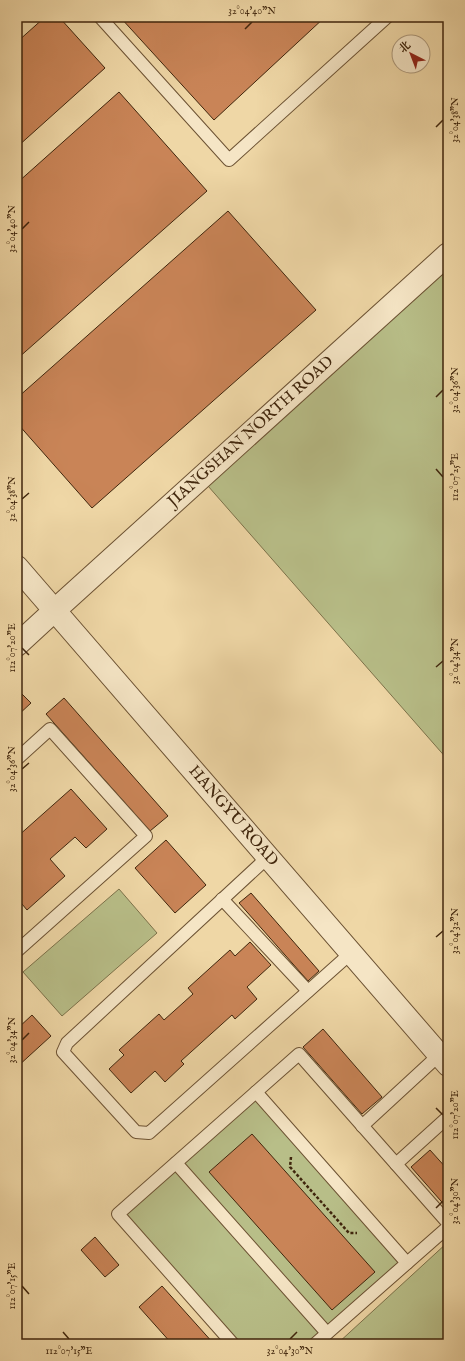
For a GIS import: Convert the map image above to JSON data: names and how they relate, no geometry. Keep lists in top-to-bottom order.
{
  "streets": {
    "street": ["JIANGSHAN NORTH ROAD", "HANGYU ROAD"]
  },
  "crossings": [
    ["JIANGSHAN NORTH ROAD", "HANGYU ROAD"]
  ],
  "north": "top left",
  "coordinates": [
    "32°04'40\"N",
    "32°04'38\"N",
    "32°04'36\"N",
    "112°07'25\"E",
    "112°07'20\"E",
    "32°04'34\"N",
    "32°04'32\"N",
    "32°04'30\"N",
    "112°07'15\"E"
  ]
}
